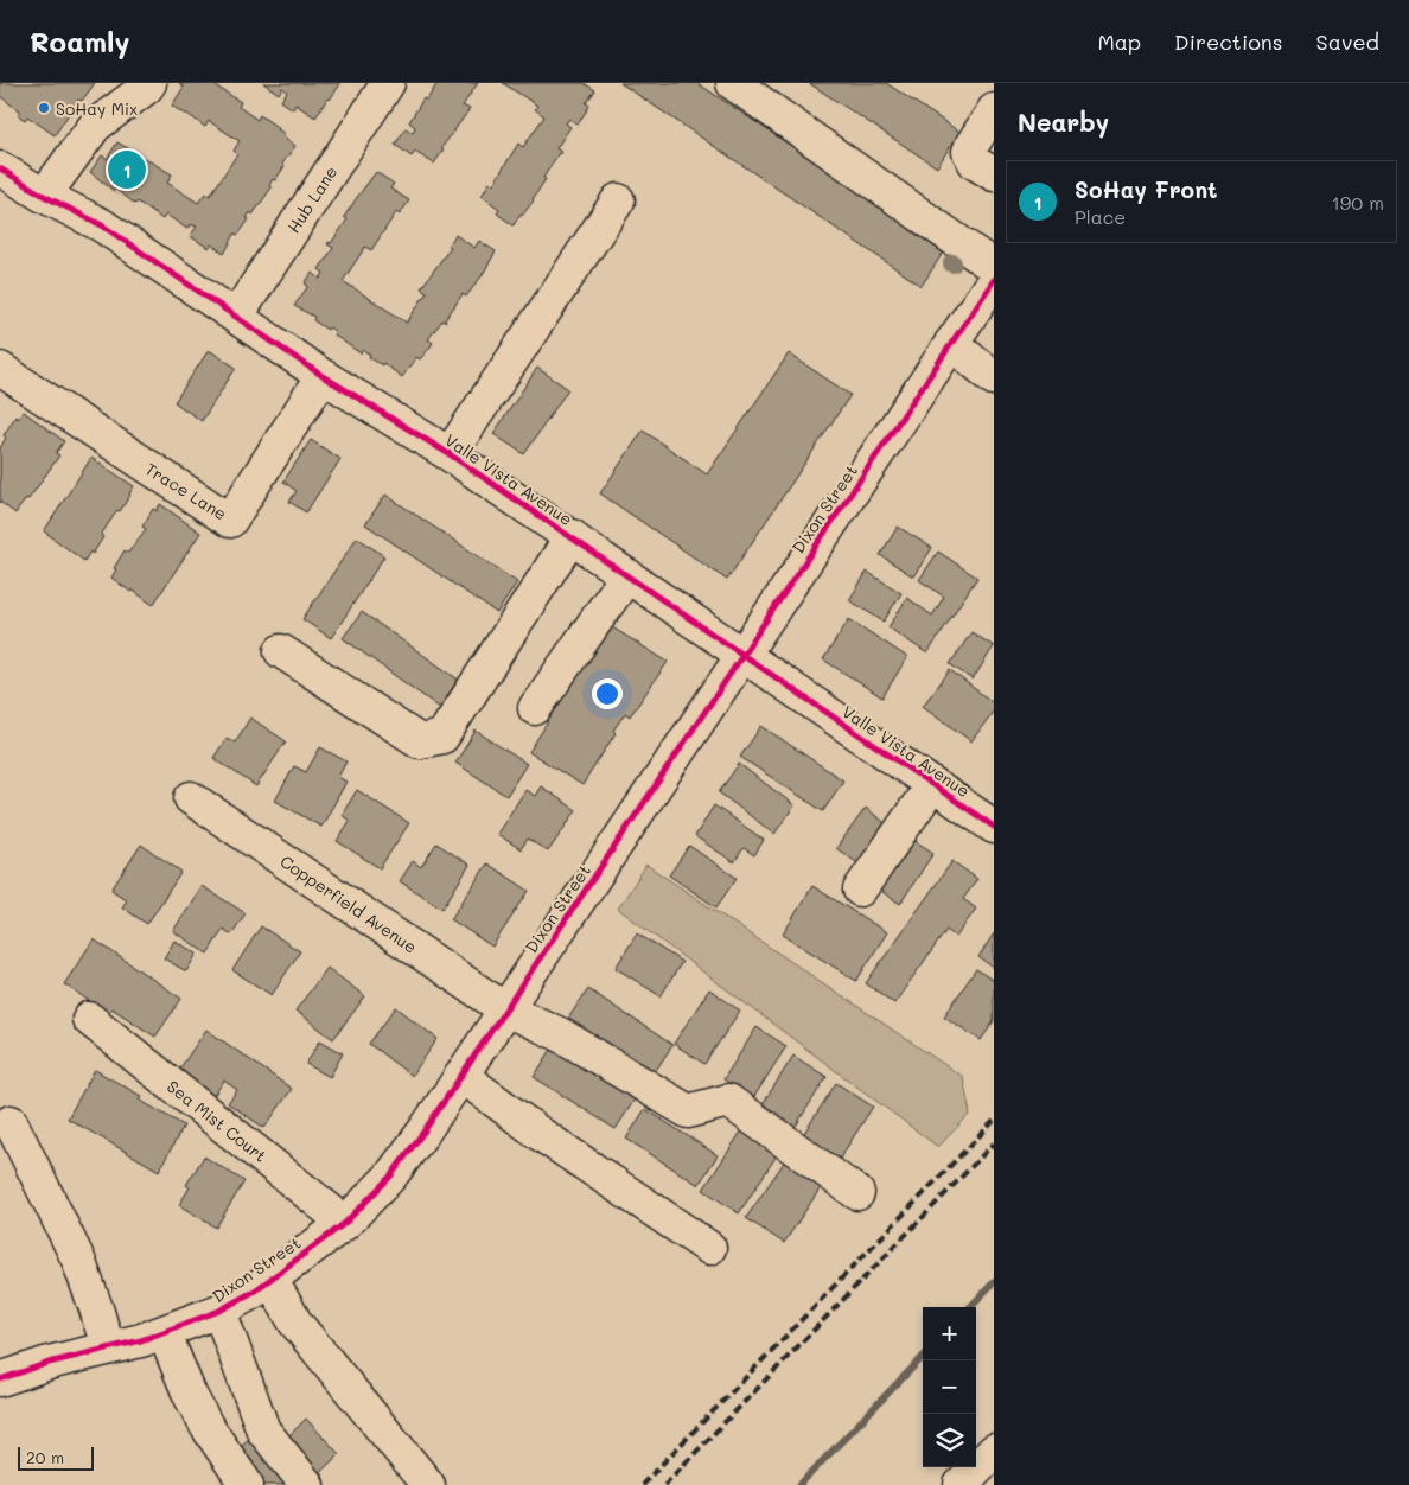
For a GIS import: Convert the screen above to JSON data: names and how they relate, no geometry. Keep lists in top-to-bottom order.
{
  "streets": {
    "street": [
      "Hub Lane",
      "Valle Vista Avenue",
      "Trace Lane",
      "Dixon Street",
      "Copperfield Avenue",
      "Sea Mist Court"
    ]
  },
  "crossings": [
    ["Hub Lane", "Valle Vista Avenue"],
    ["Valle Vista Avenue", "Trace Lane"],
    ["Valle Vista Avenue", "Dixon Street"],
    ["Dixon Street", "Copperfield Avenue"],
    ["Dixon Street", "Sea Mist Court"]
  ],
  "places": ["SoHay Mix"],
  "scale_bar": "20 m",
  "page": {
    "header": "Roamly",
    "nav": ["Map", "Directions", "Saved"],
    "heading": "Nearby",
    "pins": "1",
    "list": [
      {
        "mark": "1",
        "name": "SoHay Front",
        "note": "Place",
        "value": "190 m"
      }
    ],
    "map_buttons": ["+", "−"],
    "scale": "20 m"
  }
}
